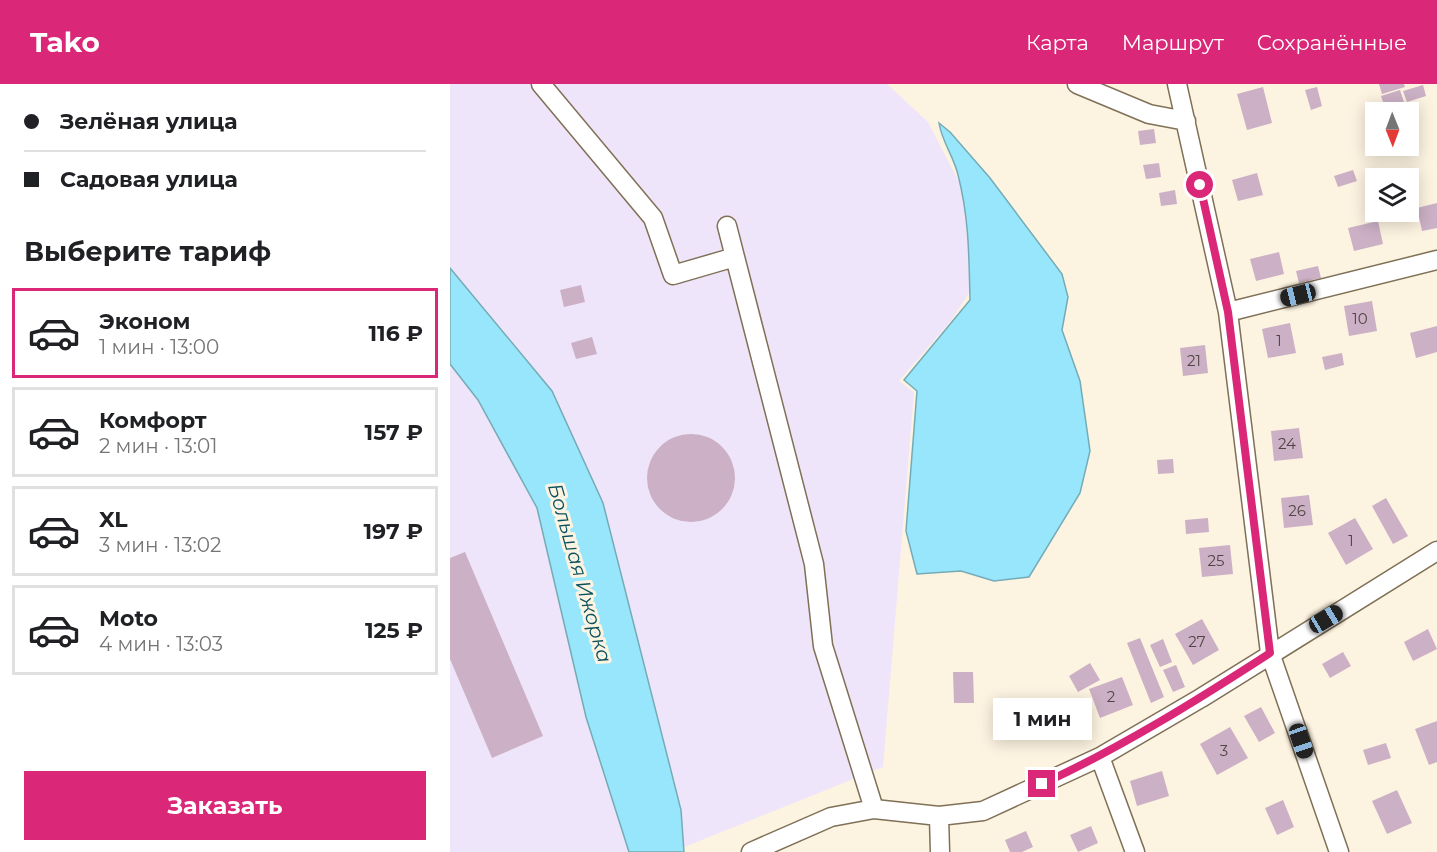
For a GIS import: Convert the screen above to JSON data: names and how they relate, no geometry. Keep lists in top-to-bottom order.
{
  "water": ["Большая Ижорка"],
  "house_numbers": [
    "10",
    "1",
    "21",
    "24",
    "26",
    "1",
    "25",
    "27",
    "2",
    "3"
  ],
  "north": "bottom",
  "page": {
    "header": "Tako",
    "nav": ["Карта", "Маршрут", "Сохранённые"],
    "banner": ["Зелёная улица", "Садовая улица"],
    "heading": "Выберите тариф",
    "list": [
      {
        "name": "Эконом",
        "note": "1 мин · 13:00",
        "value": "116 ₽"
      },
      {
        "name": "Комфорт",
        "note": "2 мин · 13:01",
        "value": "157 ₽"
      },
      {
        "name": "XL",
        "note": "3 мин · 13:02",
        "value": "197 ₽"
      },
      {
        "name": "Moto",
        "note": "4 мин · 13:03",
        "value": "125 ₽"
      }
    ],
    "bubble": "1 мин",
    "buttons": "Заказать"
  }
}
